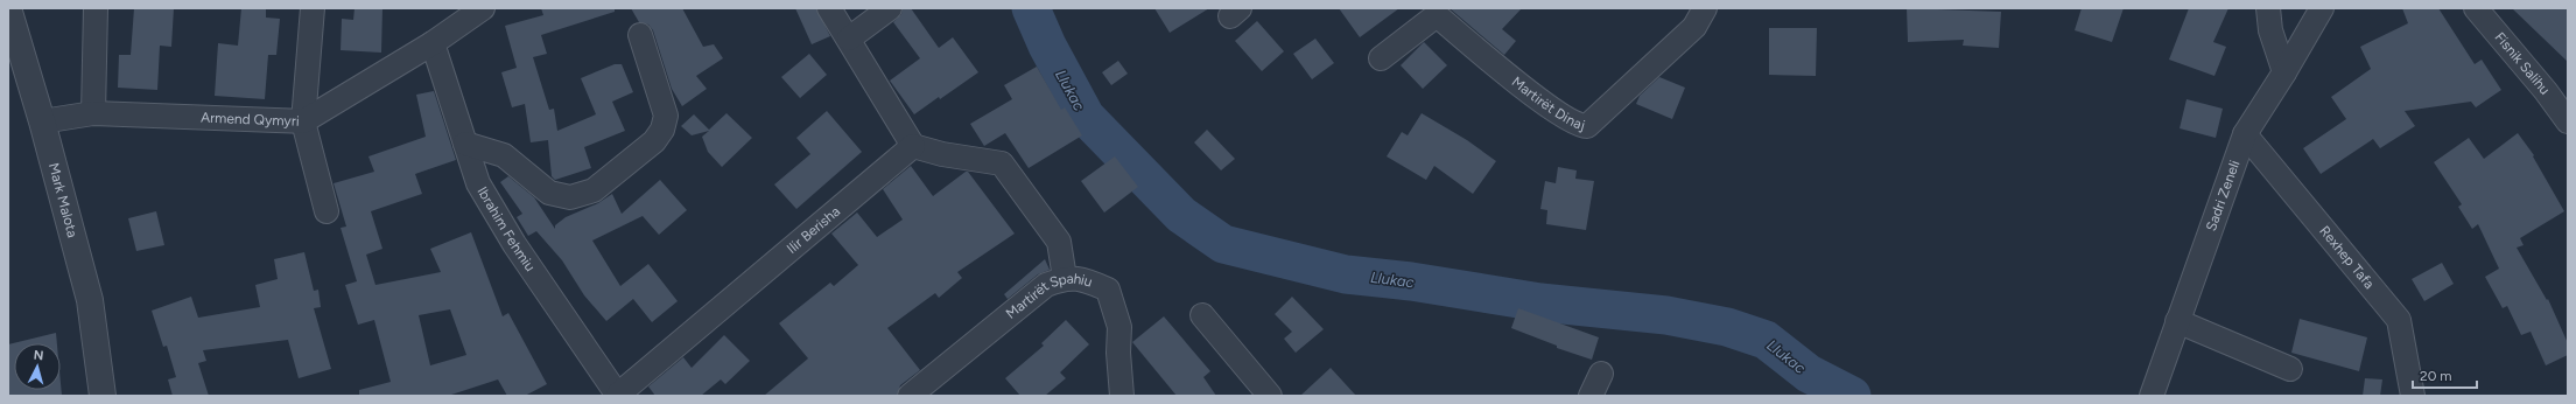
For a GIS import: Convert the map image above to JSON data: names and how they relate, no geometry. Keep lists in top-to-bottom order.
{
  "streets": {
    "street": [
      "Fisnik Salihu",
      "Martirët Dinaj",
      "Armend Qymyri",
      "Sadri Zeneli",
      "Mark Malota",
      "Ibrahim Fehmiu",
      "Ilir Berisha",
      "Rexhep Tafa",
      "Martirët Spahiu"
    ]
  },
  "crossings": [
    ["Armend Qymyri", "Mark Malota"],
    ["Armend Qymyri", "Ibrahim Fehmiu"],
    ["Sadri Zeneli", "Rexhep Tafa"],
    ["Ibrahim Fehmiu", "Ilir Berisha"]
  ],
  "water": ["Llukac"],
  "scale_bar": "20 m",
  "north": "top"
}
